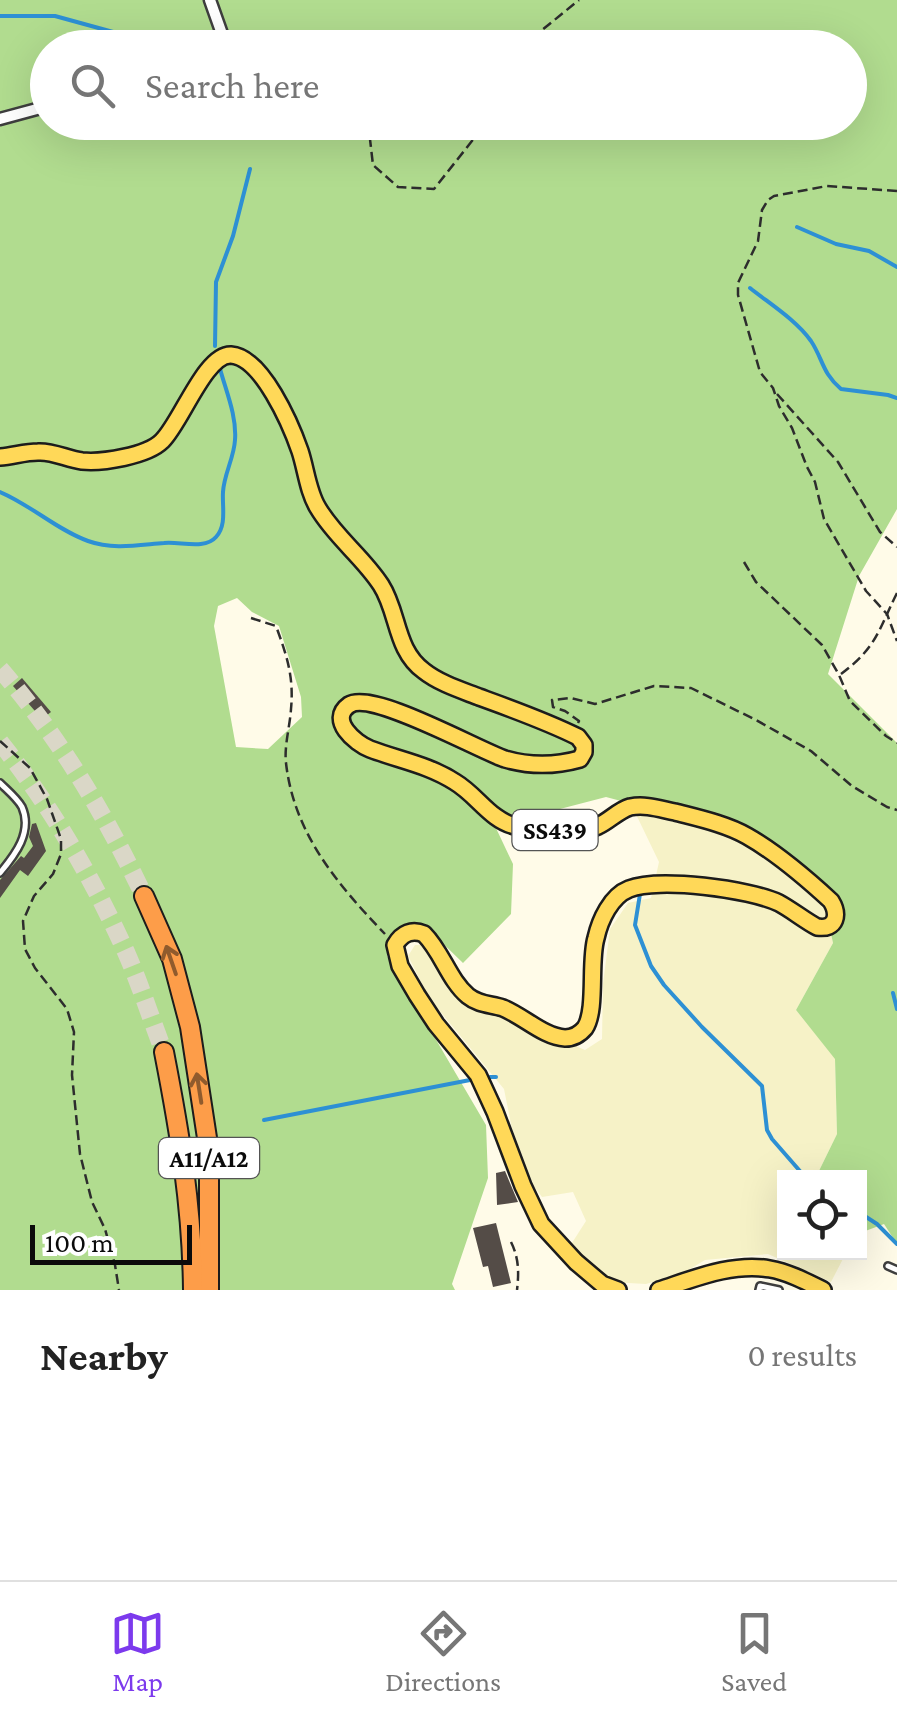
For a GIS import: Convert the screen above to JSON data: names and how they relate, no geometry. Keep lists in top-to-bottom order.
{
  "streets": {
    "highway": ["A11/A12"],
    "main road": ["SS439"]
  },
  "scale_bar": "100 m",
  "page": {
    "search": "Search here",
    "scale": "100 m",
    "heading": ["Nearby", "0 results"],
    "nav": ["Map", "Directions", "Saved"]
  }
}
